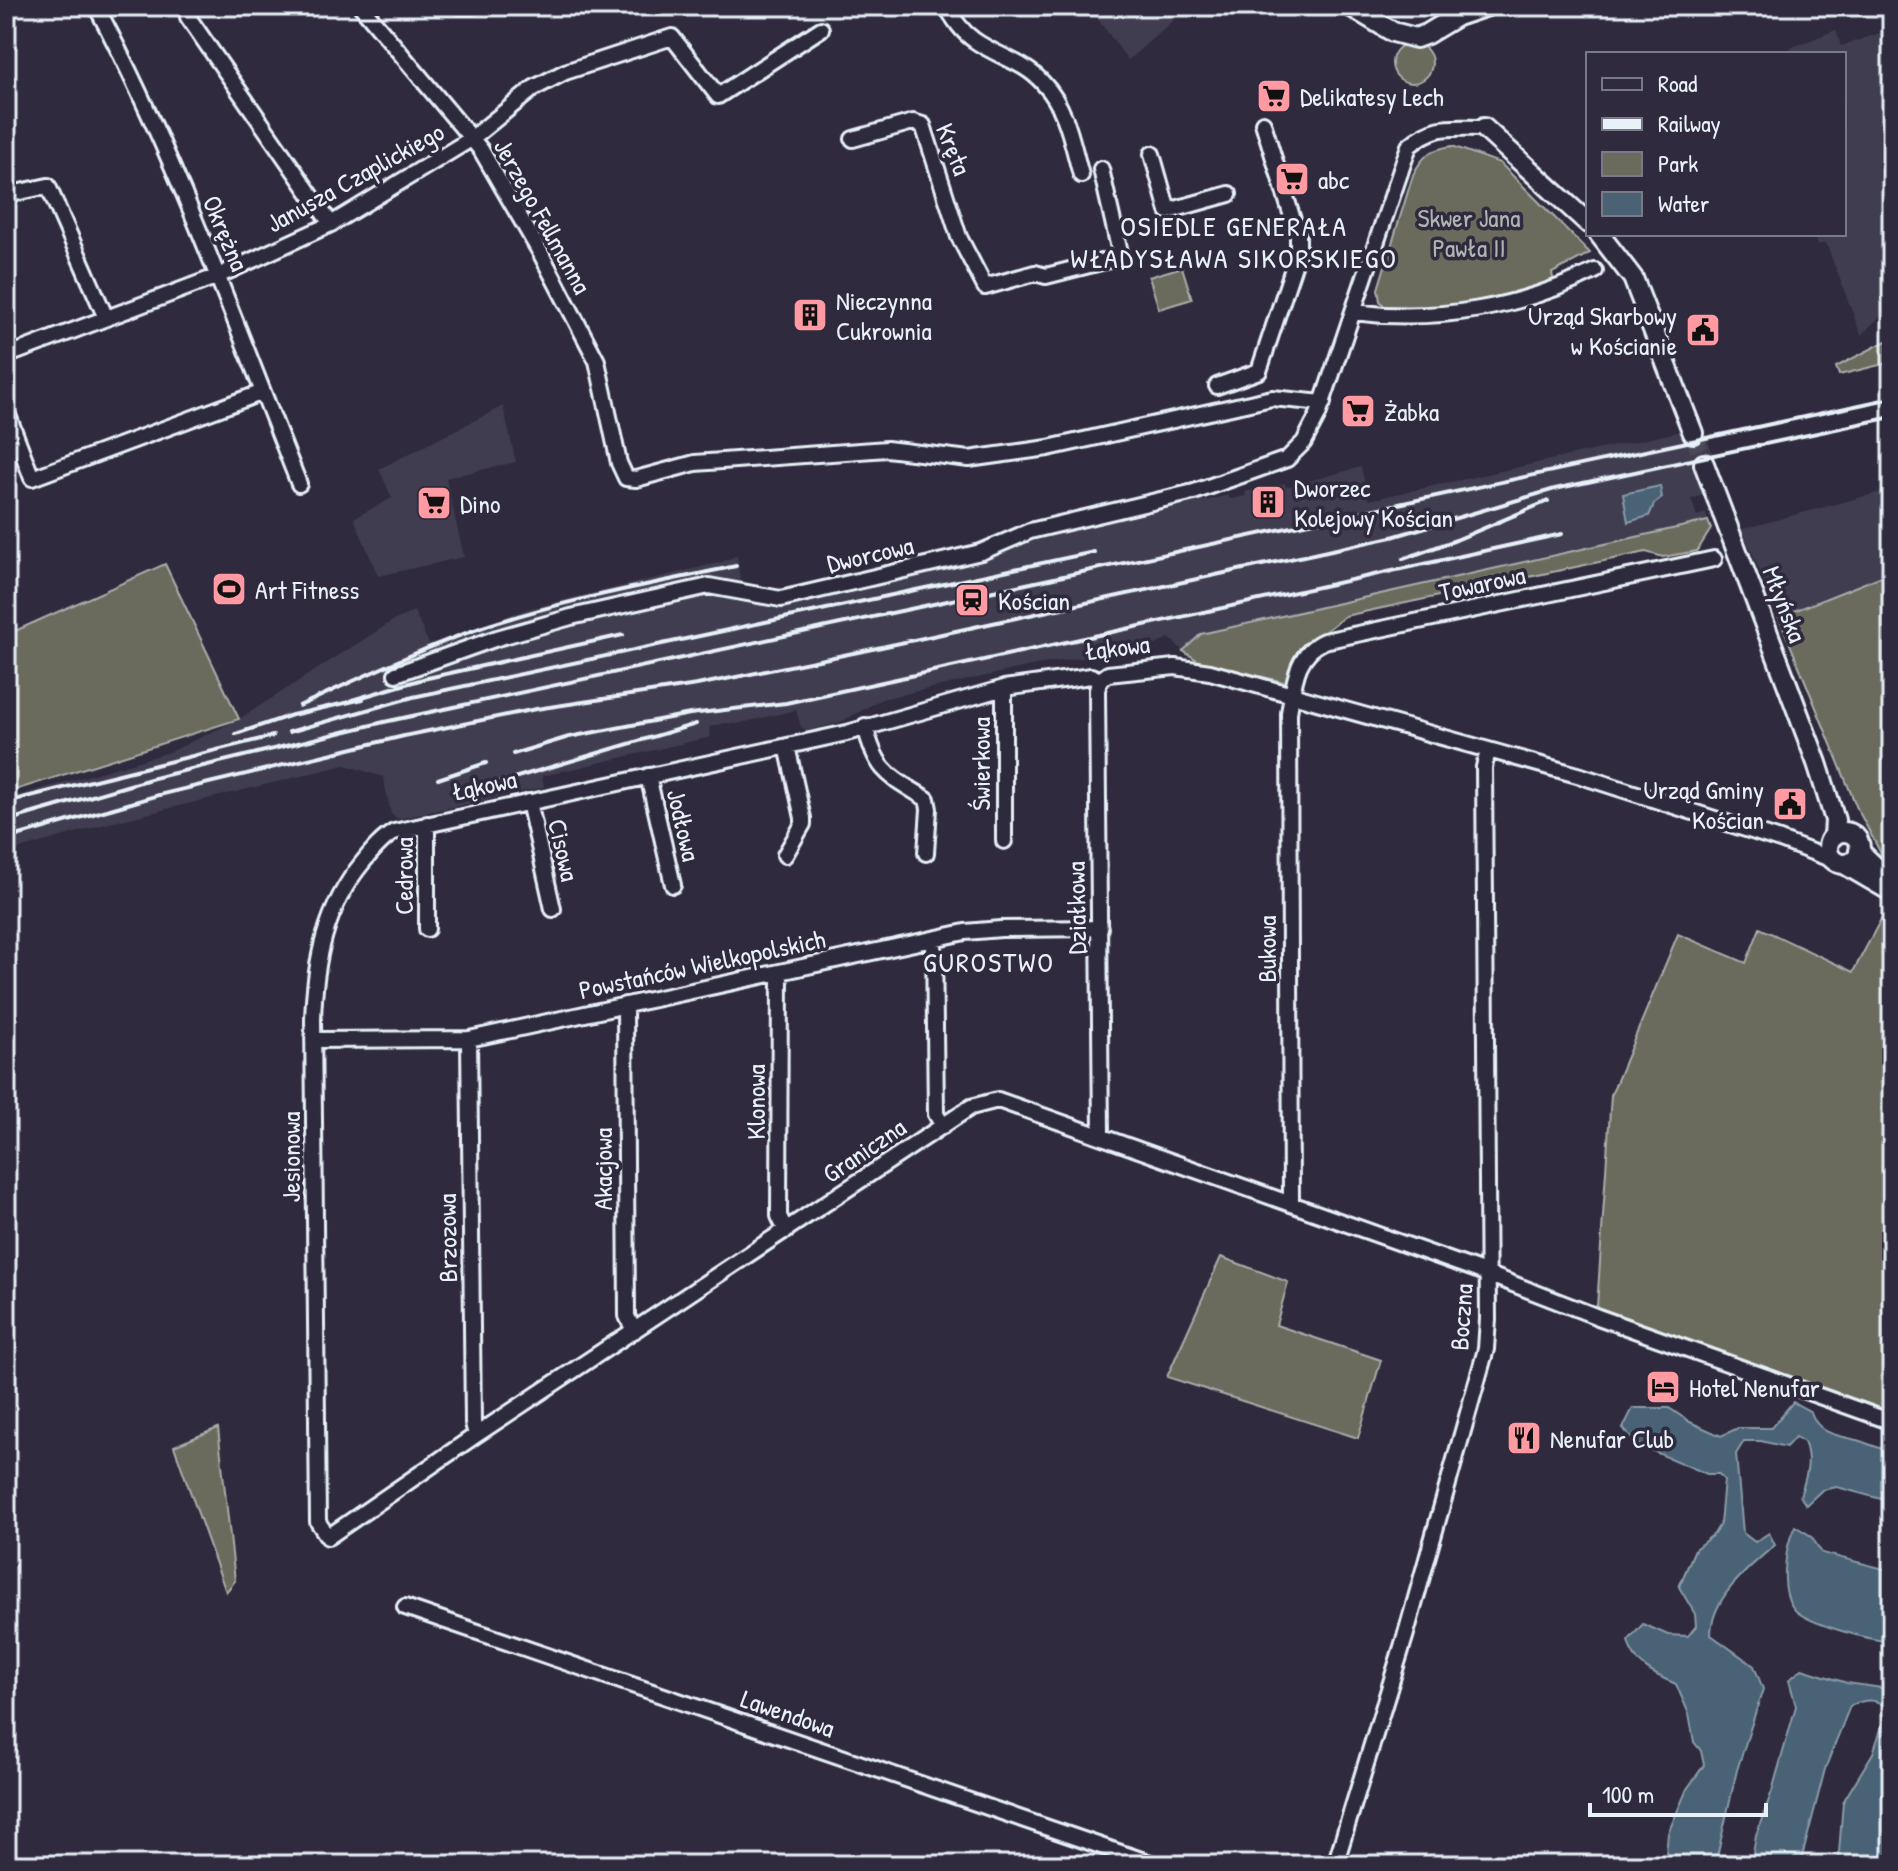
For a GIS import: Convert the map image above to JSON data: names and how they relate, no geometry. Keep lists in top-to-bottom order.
{
  "streets": {
    "street": [
      "Kręta",
      "Janusza Czaplickiego",
      "Jerzego Fellmanna",
      "Okrężna",
      "Dworcowa",
      "Towarowa",
      "Młyńska",
      "Łąkowa",
      "Świerkowa",
      "Jodłowa",
      "Cisowa",
      "Cedrowa",
      "Działkowa",
      "Bukowa",
      "Powstańców Wielkopolskich",
      "Klonowa",
      "Graniczna",
      "Jesionowa",
      "Akacjowa",
      "Brzozowa",
      "Boczna",
      "Lawendowa"
    ]
  },
  "crossings": [
    ["Janusza Czaplickiego", "Jerzego Fellmanna"],
    ["Janusza Czaplickiego", "Okrężna"],
    ["Jerzego Fellmanna", "Dworcowa"],
    ["Towarowa", "Łąkowa"],
    ["Towarowa", "Bukowa"],
    ["Młyńska", "Łąkowa"],
    ["Łąkowa", "Świerkowa"],
    ["Łąkowa", "Jodłowa"],
    ["Łąkowa", "Cisowa"],
    ["Łąkowa", "Cedrowa"],
    ["Łąkowa", "Działkowa"],
    ["Łąkowa", "Bukowa"],
    ["Łąkowa", "Jesionowa"],
    ["Łąkowa", "Boczna"],
    ["Cedrowa", "Jesionowa"],
    ["Działkowa", "Powstańców Wielkopolskich"],
    ["Działkowa", "Graniczna"],
    ["Bukowa", "Graniczna"],
    ["Powstańców Wielkopolskich", "Klonowa"],
    ["Powstańców Wielkopolskich", "Jesionowa"],
    ["Powstańców Wielkopolskich", "Akacjowa"],
    ["Powstańców Wielkopolskich", "Brzozowa"],
    ["Klonowa", "Graniczna"],
    ["Graniczna", "Jesionowa"],
    ["Graniczna", "Akacjowa"],
    ["Graniczna", "Brzozowa"],
    ["Graniczna", "Boczna"]
  ],
  "districts": ["OSIEDLE GENERAŁA WŁADYSŁAWA SIKORSKIEGO", "GUROSTWO"],
  "parks": ["Skwer Jana Pawła II"],
  "places": {
    "supermarket": [
      "Delikatesy Lech",
      "abc",
      "Żabka",
      "Dino"
    ],
    "building": ["Nieczynna Cukrownia", "Dworzec Kolejowy Kościan"],
    "public building": ["Urząd Skarbowy w Kościanie", "Urząd Gminy Kościan"],
    "sports": ["Art Fitness"],
    "station": ["Kościan"],
    "hotel": ["Hotel Nenufar"],
    "restaurant": ["Nenufar Club"]
  },
  "legend": [
    "Road",
    "Railway",
    "Park",
    "Water"
  ],
  "scale_bar": "100 m"
}
